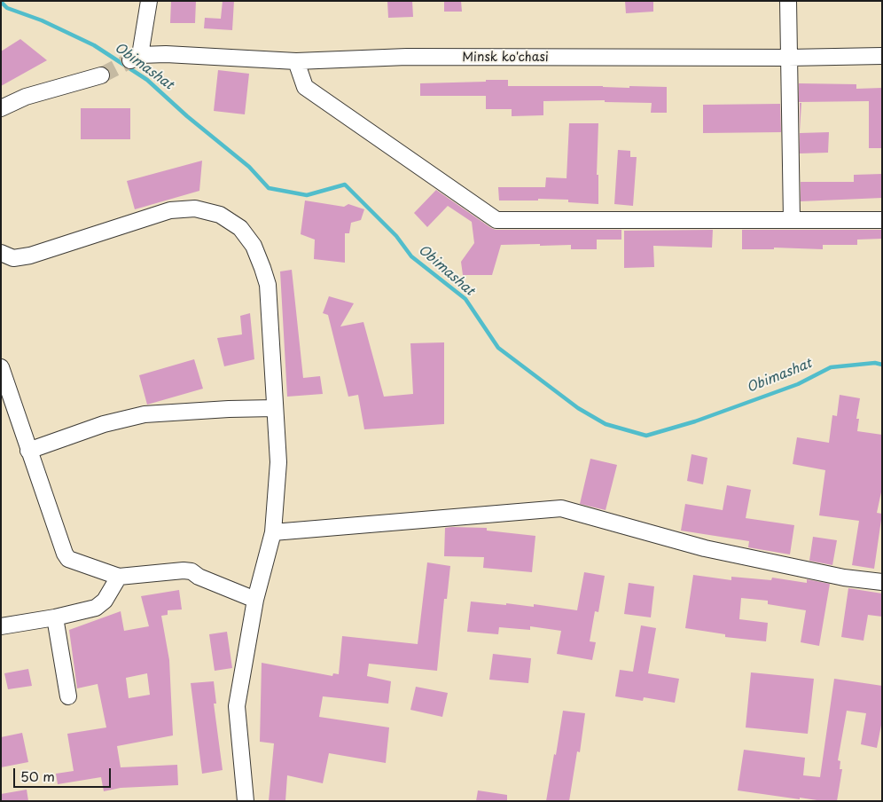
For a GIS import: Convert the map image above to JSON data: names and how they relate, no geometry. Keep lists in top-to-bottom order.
{
  "streets": {
    "street": ["Minsk ko'chasi"]
  },
  "water": ["Obimashat"],
  "scale_bar": "50 m"
}
